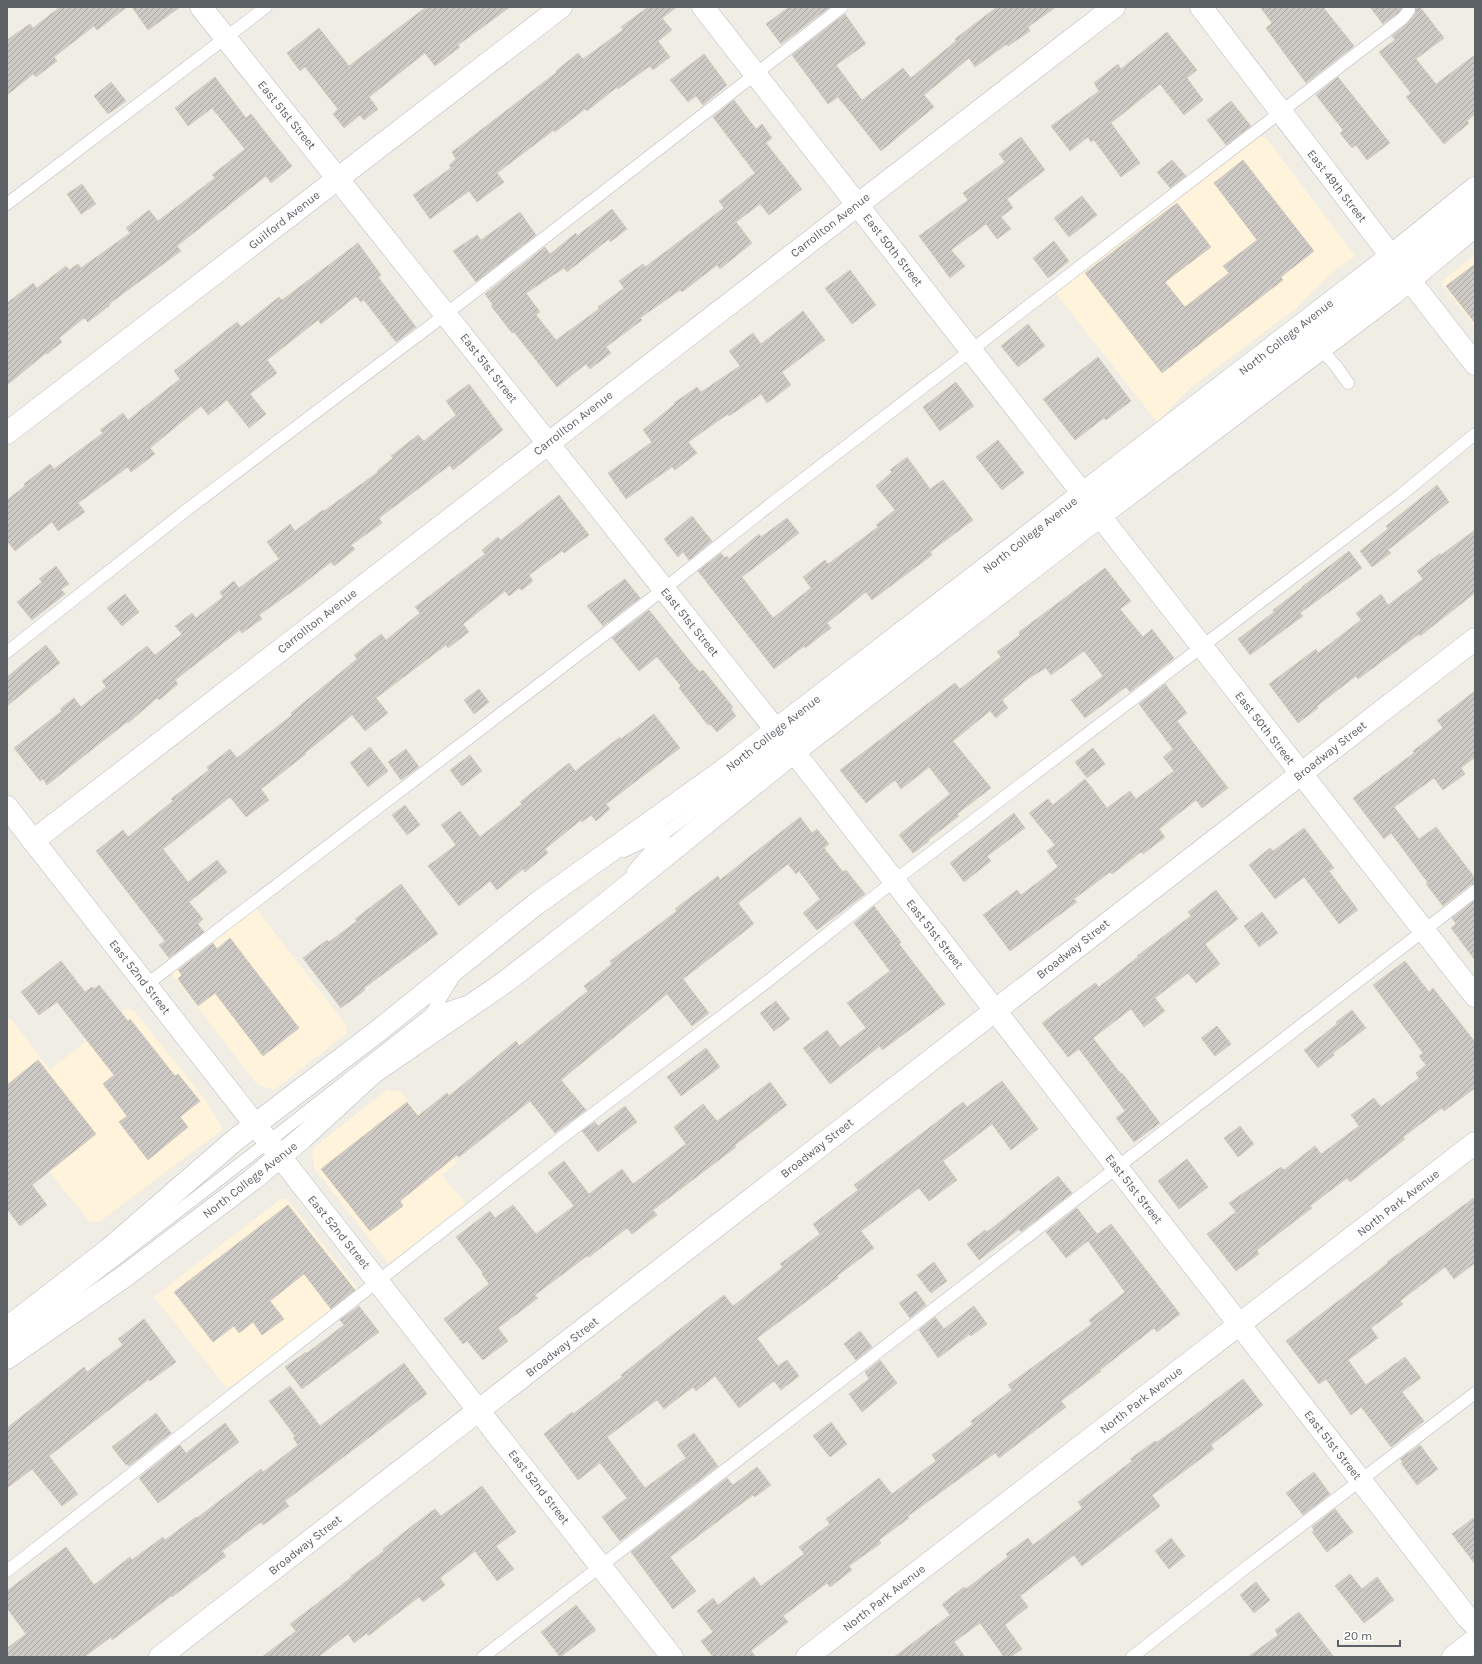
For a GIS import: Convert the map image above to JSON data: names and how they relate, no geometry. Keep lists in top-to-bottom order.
{
  "streets": {
    "street": [
      "East 51st Street",
      "East 49th Street",
      "Guilford Avenue",
      "Carrollton Avenue",
      "East 50th Street",
      "North College Avenue",
      "Broadway Street",
      "East 52nd Street",
      "North Park Avenue"
    ]
  },
  "crossings": [
    ["East 51st Street", "Guilford Avenue"],
    ["East 51st Street", "Carrollton Avenue"],
    ["East 51st Street", "North College Avenue"],
    ["East 51st Street", "Broadway Street"],
    ["East 51st Street", "North Park Avenue"],
    ["East 49th Street", "North College Avenue"],
    ["Carrollton Avenue", "East 50th Street"],
    ["Carrollton Avenue", "East 52nd Street"],
    ["East 50th Street", "North College Avenue"],
    ["East 50th Street", "Broadway Street"],
    ["North College Avenue", "East 52nd Street"],
    ["Broadway Street", "East 52nd Street"]
  ],
  "scale_bar": "20 m"
}
